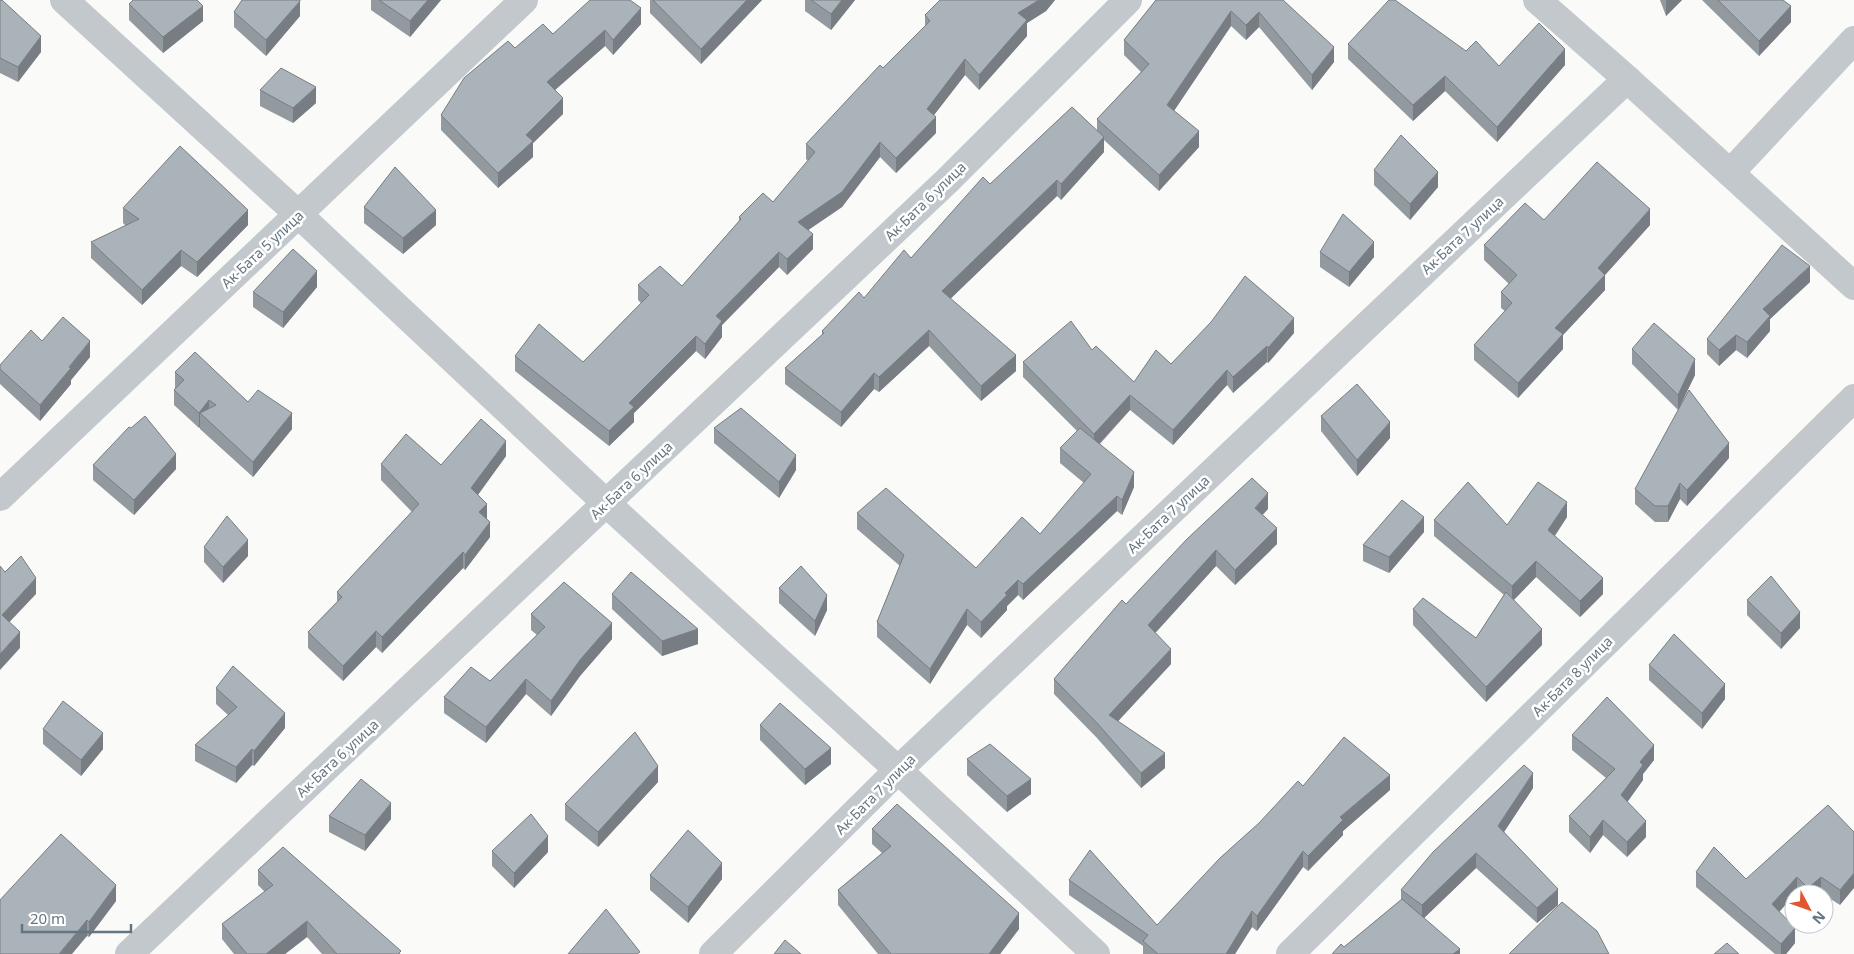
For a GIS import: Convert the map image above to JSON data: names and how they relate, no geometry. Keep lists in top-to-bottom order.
{
  "streets": {
    "street": [
      "Ак-Бата 6 улица",
      "Ак-Бата 7 улица",
      "Ак-Бата 5 улица",
      "Ак-Бата 8 улица"
    ]
  },
  "scale_bar": "20 m",
  "north": "bottom right"
}
